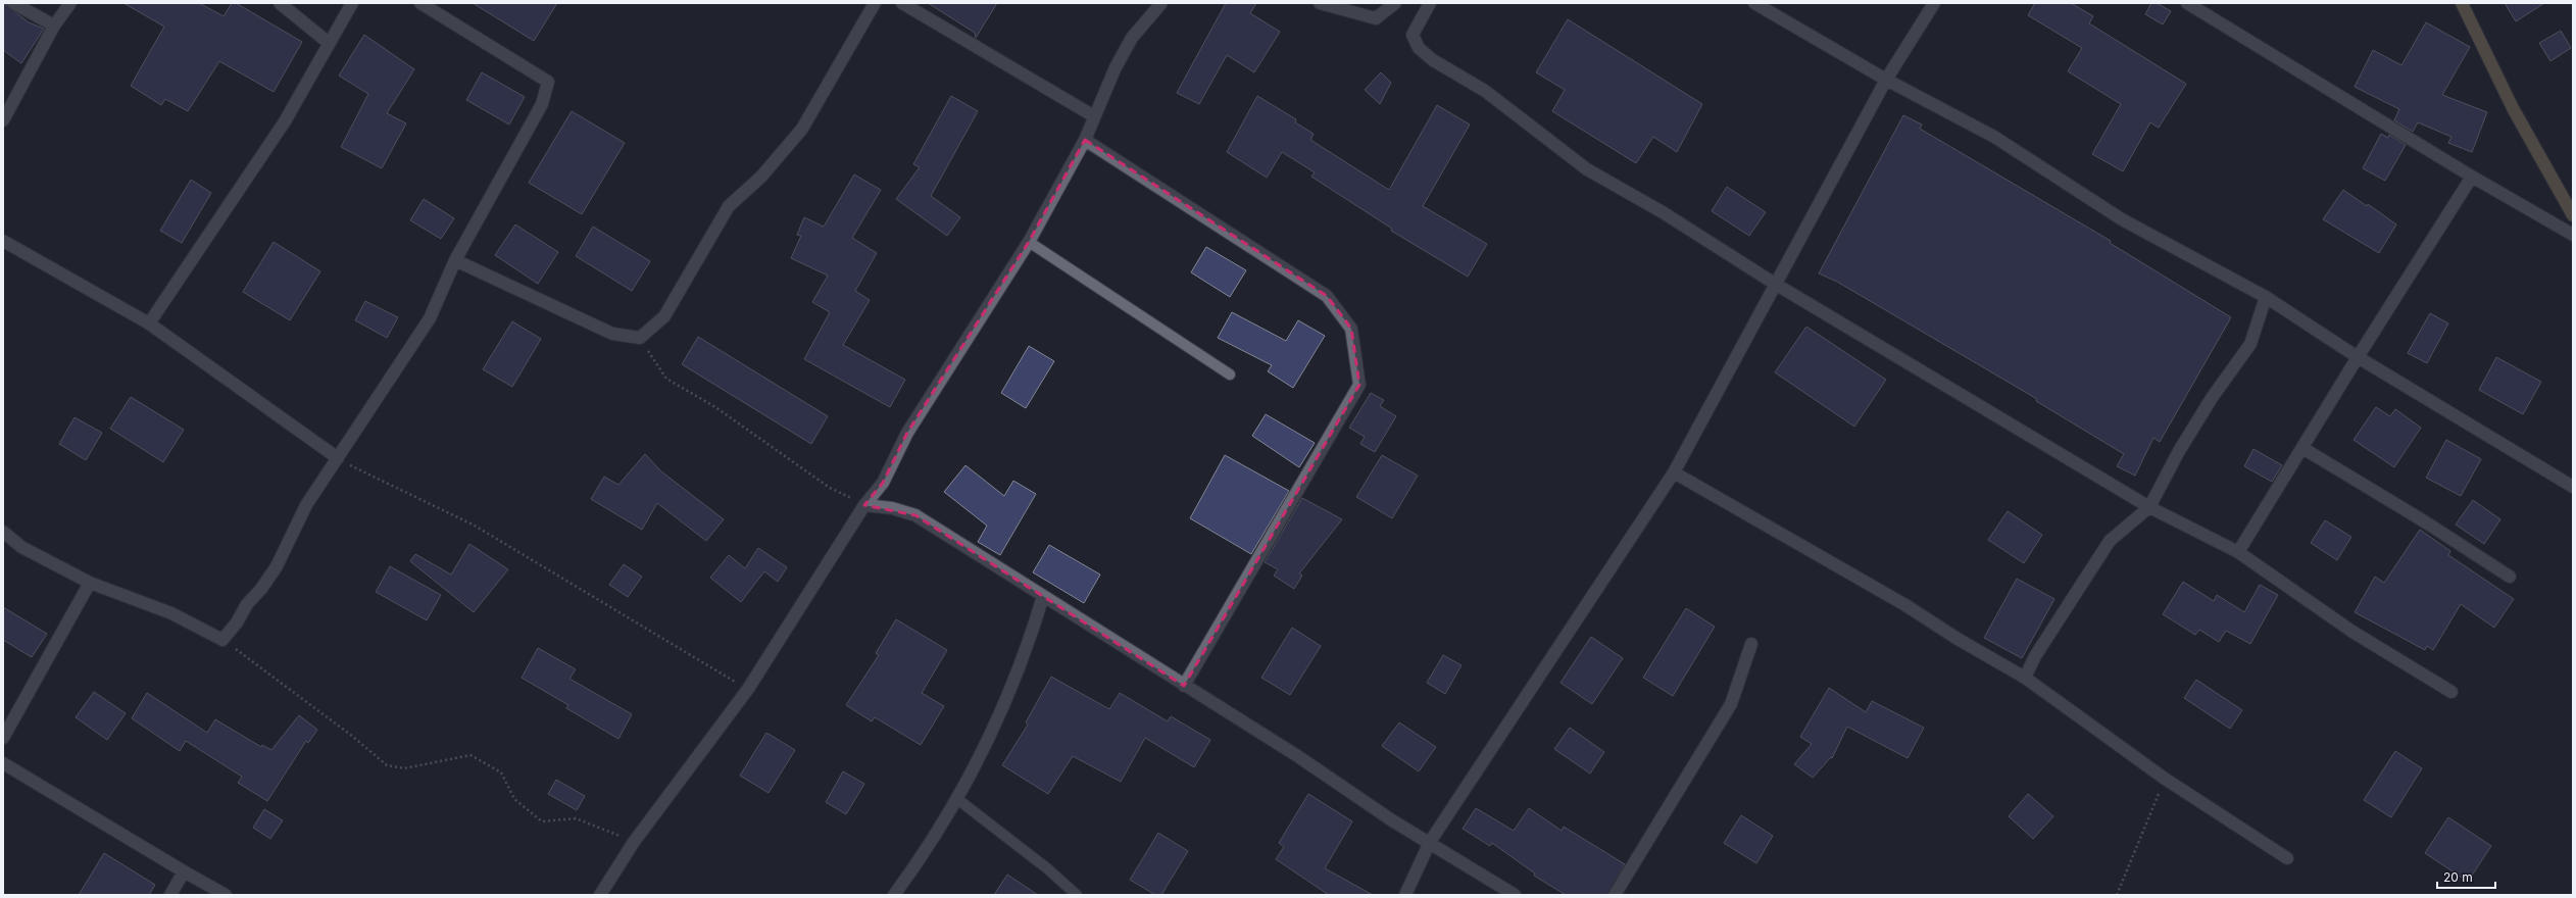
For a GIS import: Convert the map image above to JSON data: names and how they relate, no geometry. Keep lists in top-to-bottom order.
{
  "scale_bar": "20 m"
}
